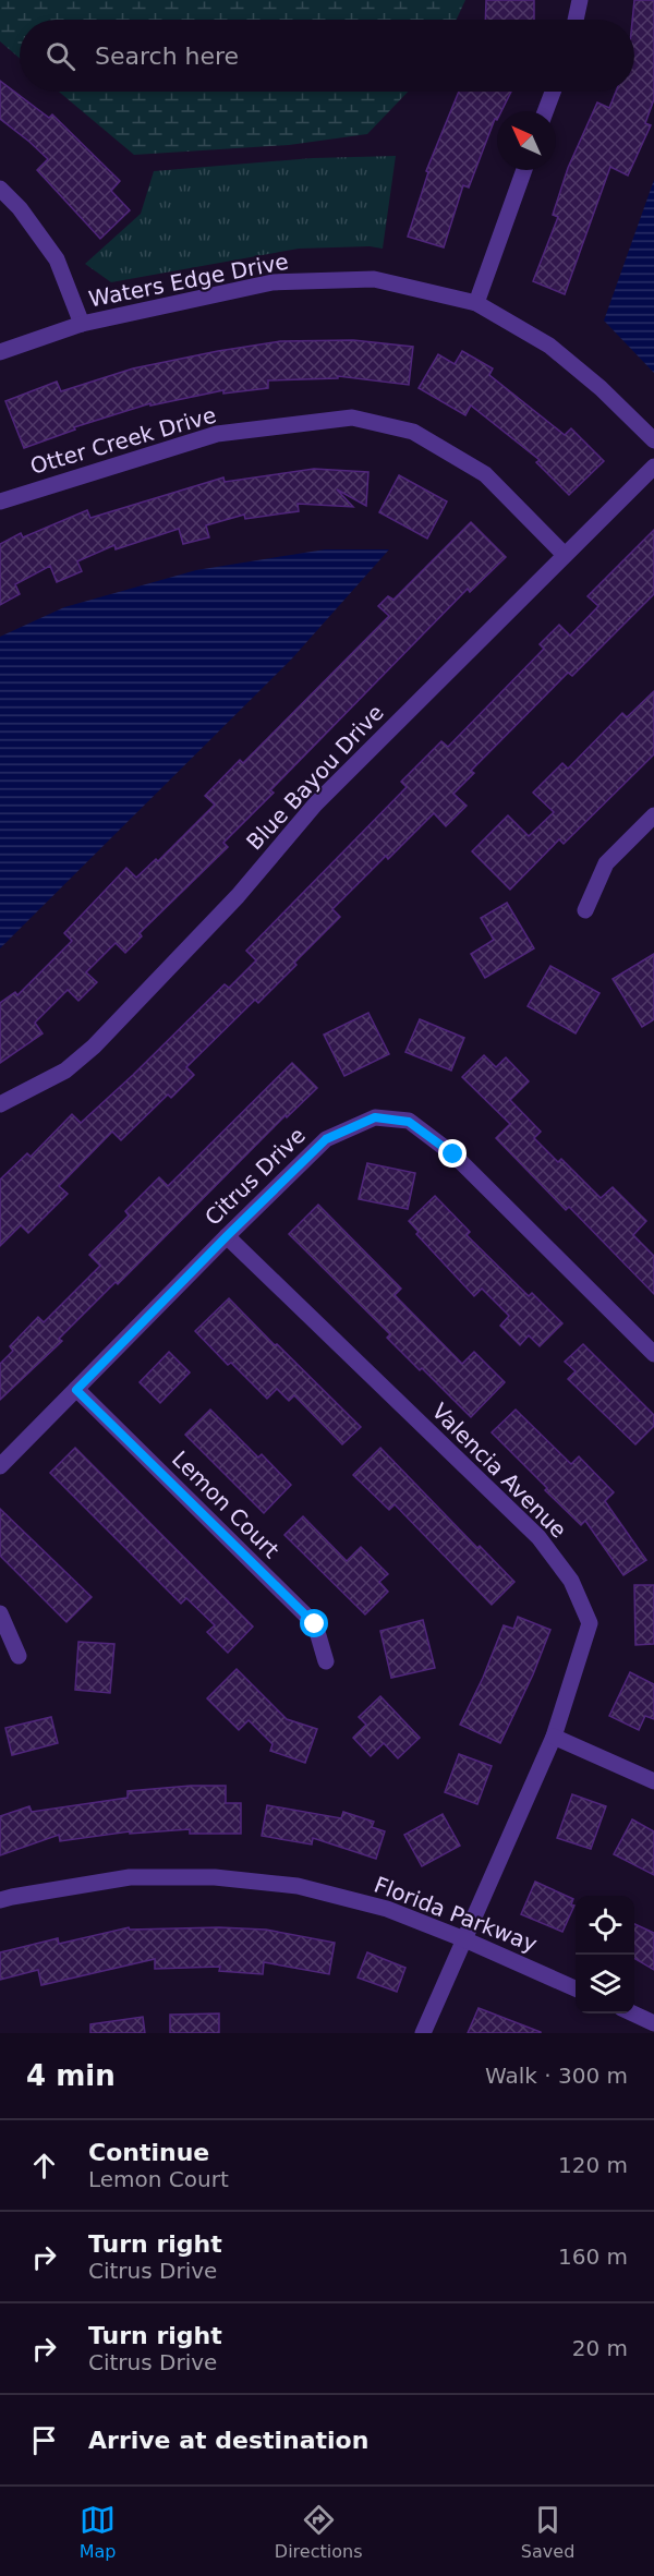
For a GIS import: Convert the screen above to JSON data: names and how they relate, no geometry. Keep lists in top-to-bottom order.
{
  "streets": {
    "street": [
      "Waters Edge Drive",
      "Otter Creek Drive",
      "Blue Bayou Drive",
      "Citrus Drive",
      "Valencia Avenue",
      "Lemon Court",
      "Florida Parkway"
    ]
  },
  "crossings": [
    ["Otter Creek Drive", "Blue Bayou Drive"],
    ["Citrus Drive", "Valencia Avenue"],
    ["Citrus Drive", "Lemon Court"],
    ["Valencia Avenue", "Florida Parkway"]
  ],
  "north": "top left",
  "page": {
    "search": "Search here",
    "heading": ["4 min", "Walk · 300 m"],
    "list": [
      ["Continue", "Lemon Court", "120 m"],
      ["Turn right", "Citrus Drive", "160 m"],
      ["Turn right", "Citrus Drive", "20 m"],
      "Arrive at destination"
    ],
    "nav": ["Map", "Directions", "Saved"]
  }
}
